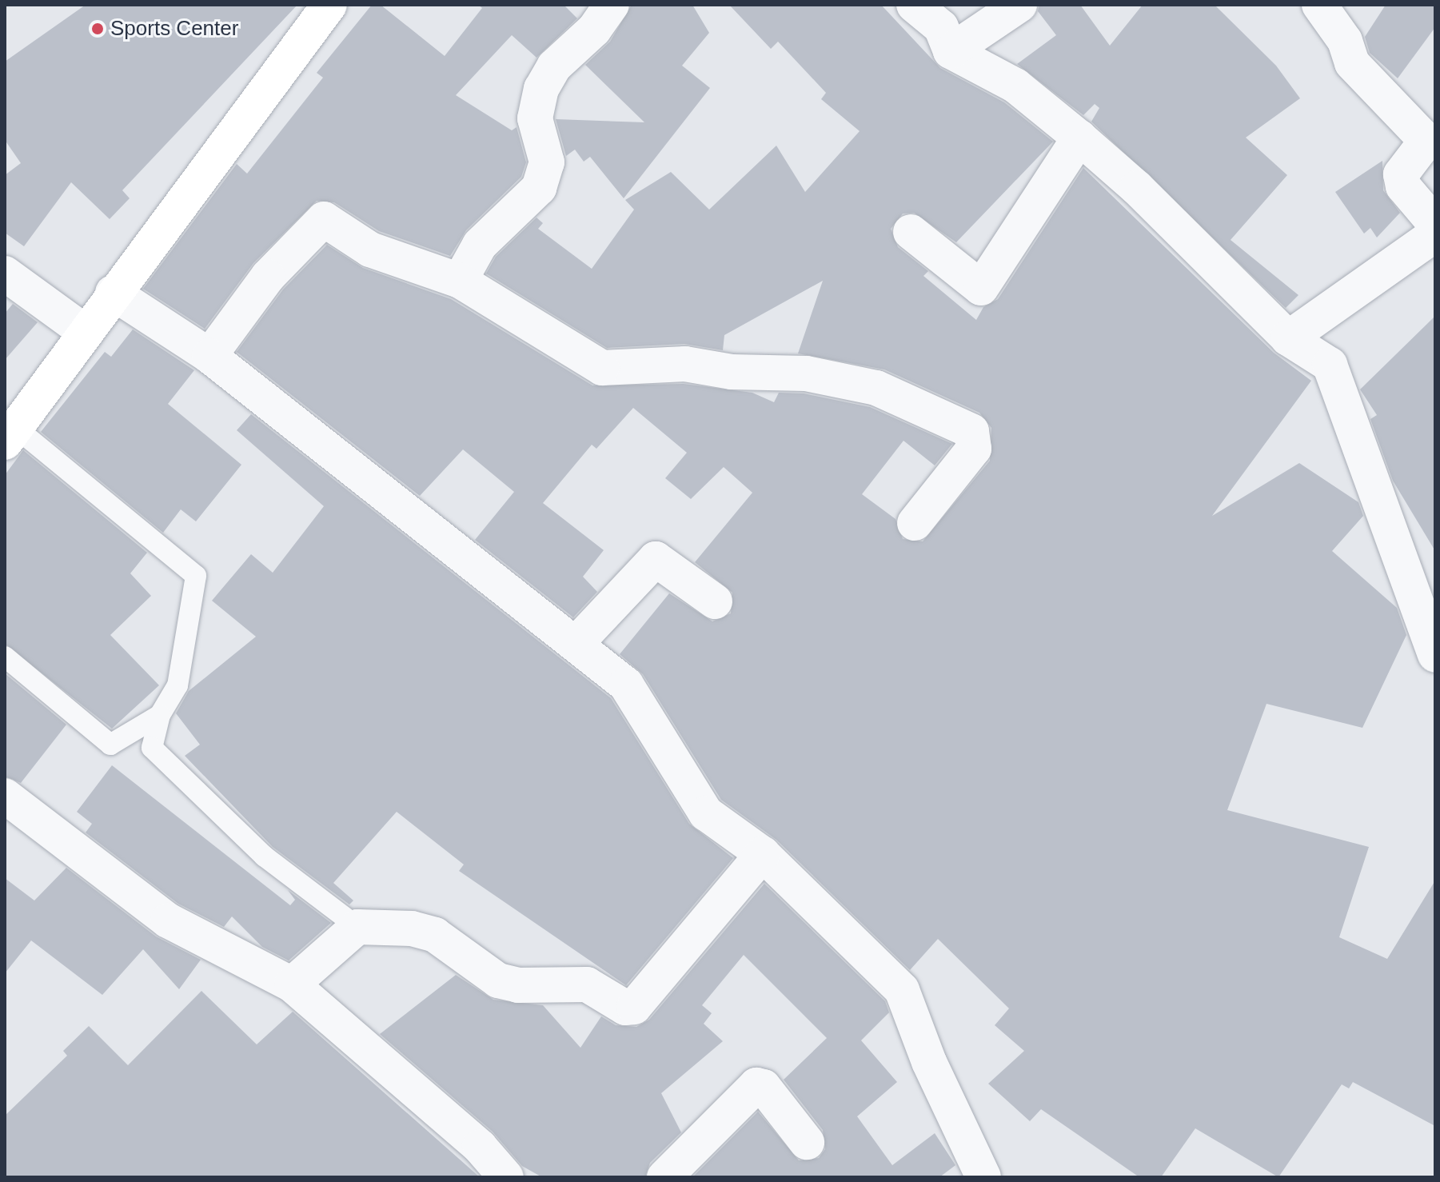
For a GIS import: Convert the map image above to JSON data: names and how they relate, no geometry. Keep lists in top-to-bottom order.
{
  "places": ["Sports Center"]
}
